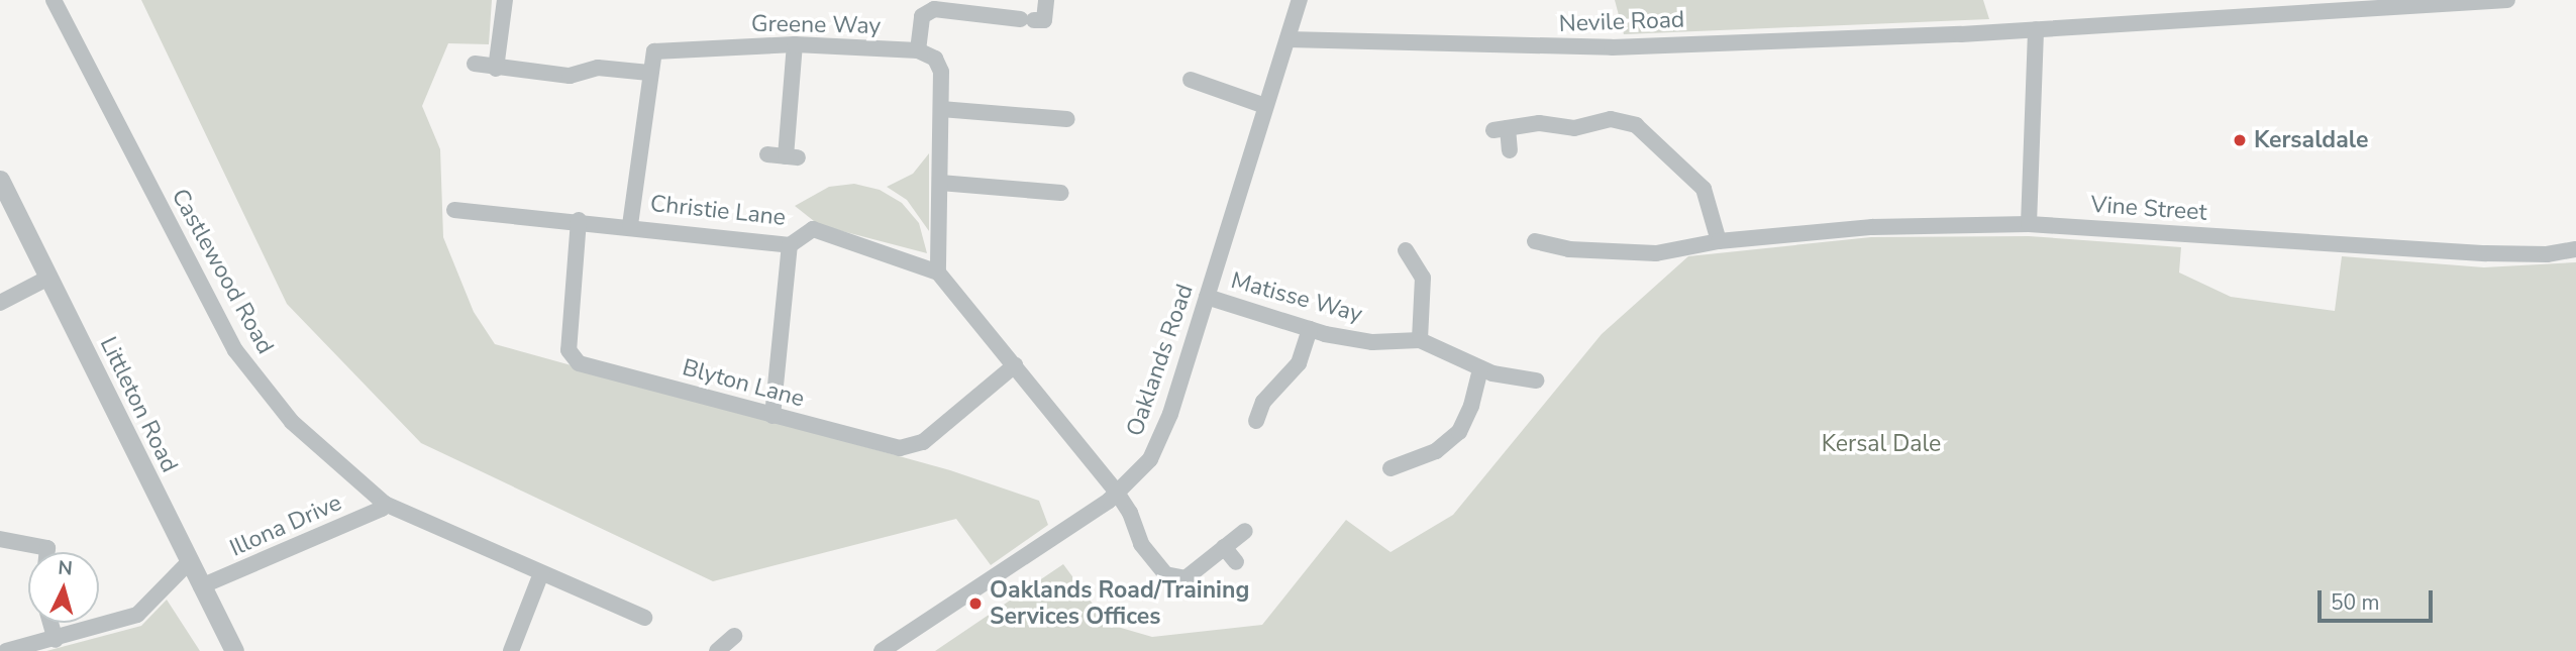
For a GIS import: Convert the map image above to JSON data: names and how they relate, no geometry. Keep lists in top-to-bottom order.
{
  "streets": {
    "street": [
      "Nevile Road",
      "Greene Way",
      "Vine Street",
      "Christie Lane",
      "Castlewood Road",
      "Matisse Way",
      "Oaklands Road",
      "Blyton Lane",
      "Littleton Road",
      "Illona Drive"
    ]
  },
  "crossings": [
    ["Nevile Road", "Oaklands Road"],
    ["Greene Way", "Christie Lane"],
    ["Christie Lane", "Blyton Lane"],
    ["Castlewood Road", "Illona Drive"],
    ["Matisse Way", "Oaklands Road"],
    ["Littleton Road", "Illona Drive"]
  ],
  "parks": ["Kersal Dale"],
  "places": ["Kersaldale", "Oaklands Road/Training Services Offices"],
  "scale_bar": "50 m",
  "north": "top"
}
